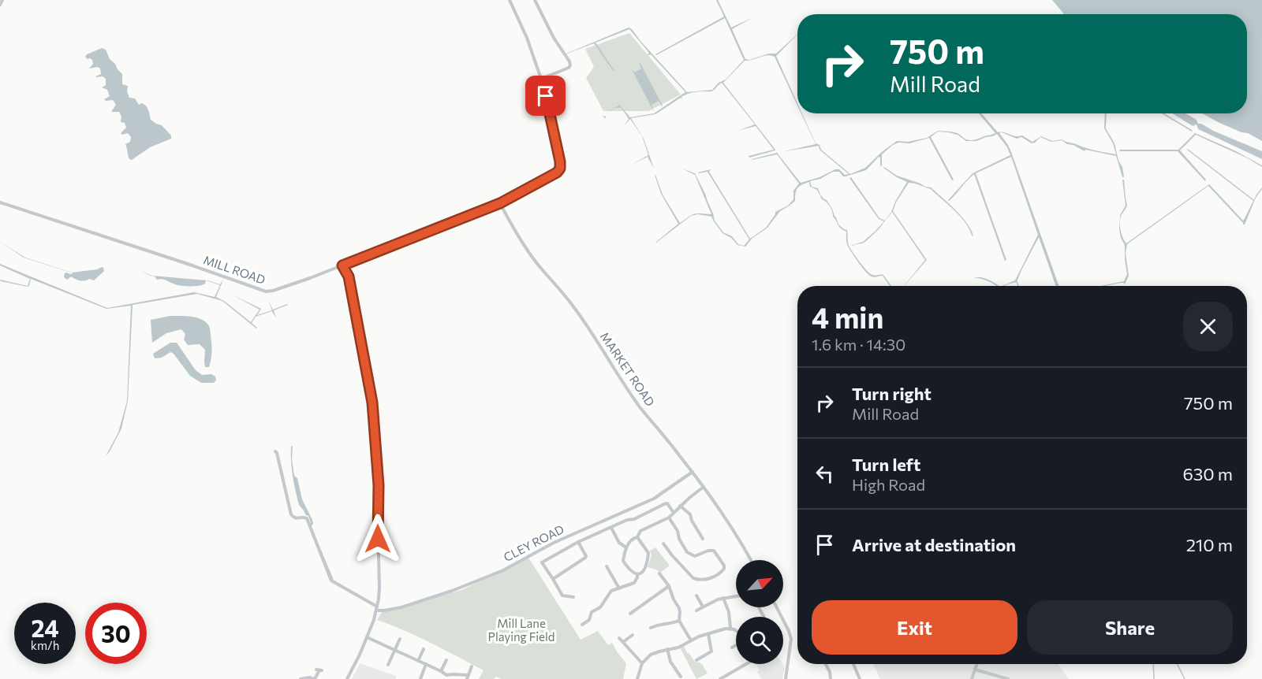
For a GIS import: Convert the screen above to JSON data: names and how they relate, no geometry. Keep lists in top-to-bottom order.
{
  "streets": {
    "street": ["MILL ROAD", "MARKET ROAD", "CLEY ROAD"]
  },
  "crossings": [
    ["MILL ROAD", "MARKET ROAD"],
    ["MARKET ROAD", "CLEY ROAD"]
  ],
  "parks": ["Mill Lane Playing Field"],
  "north": "top right",
  "page": {
    "turn": ["750 m", "Mill Road"],
    "heading": ["4 min", "1.6 km · 14:30"],
    "list": [
      {
        "name": "Turn right",
        "note": "Mill Road",
        "value": "750 m"
      },
      {
        "name": "Turn left",
        "note": "High Road",
        "value": "630 m"
      },
      {
        "name": "Arrive at destination",
        "value": "210 m"
      }
    ],
    "buttons": ["Exit", "Share"],
    "speed": "24 km/h",
    "limit": "30"
  }
}
